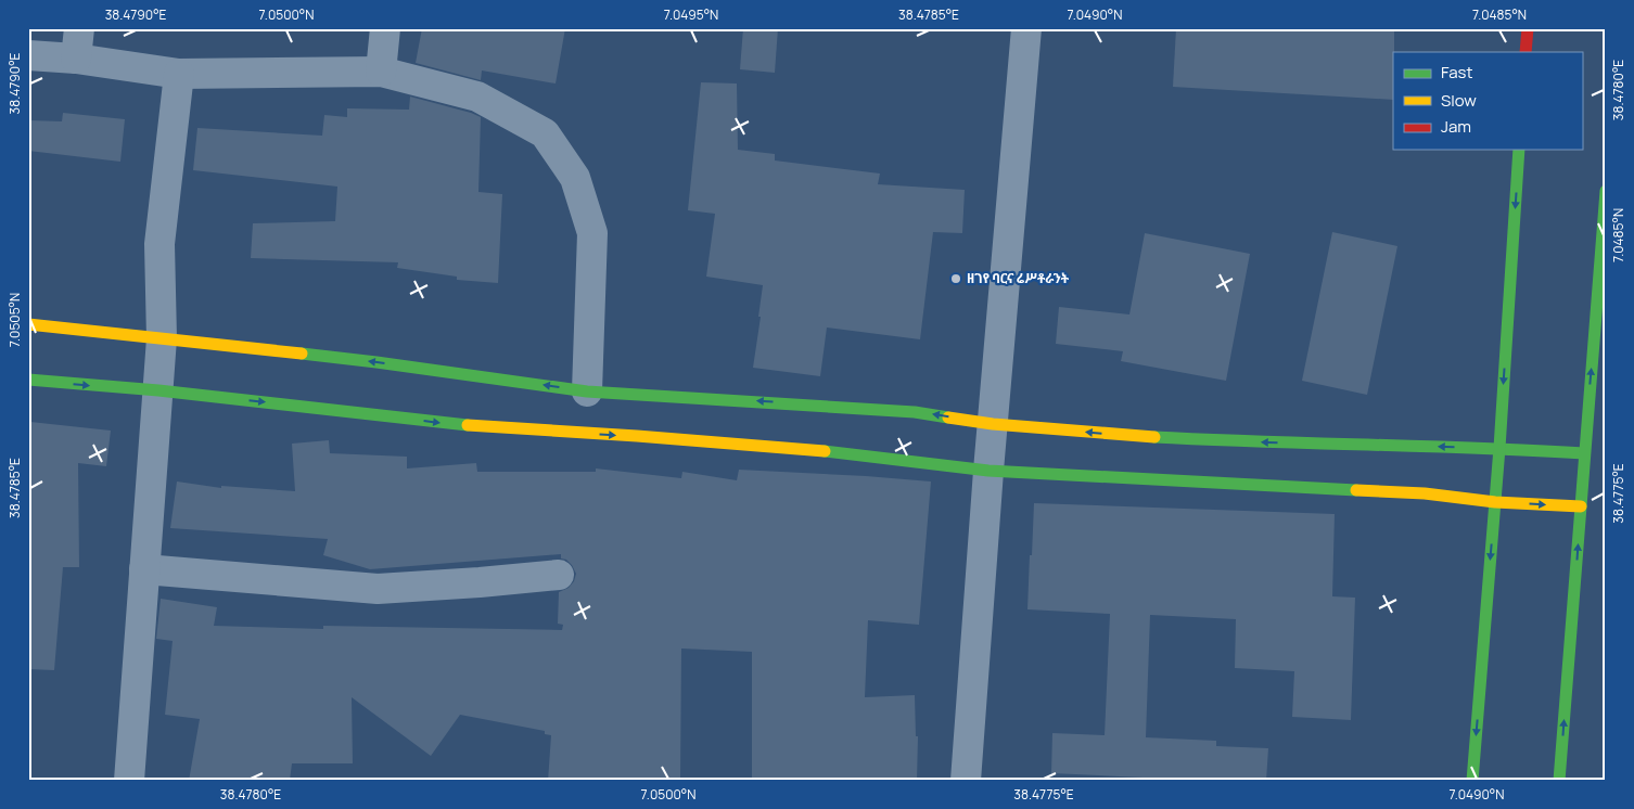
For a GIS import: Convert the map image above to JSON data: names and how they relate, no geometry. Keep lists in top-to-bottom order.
{
  "places": ["ዘገየ ባርና ሬሥቶራንት"],
  "legend": ["Fast", "Slow", "Jam"],
  "coordinates": [
    "38.4790°E",
    "7.0500°N",
    "7.0495°N",
    "38.4785°E",
    "7.0490°N",
    "7.0485°N",
    "38.4780°E",
    "7.0505°N",
    "38.4775°E"
  ]
}
